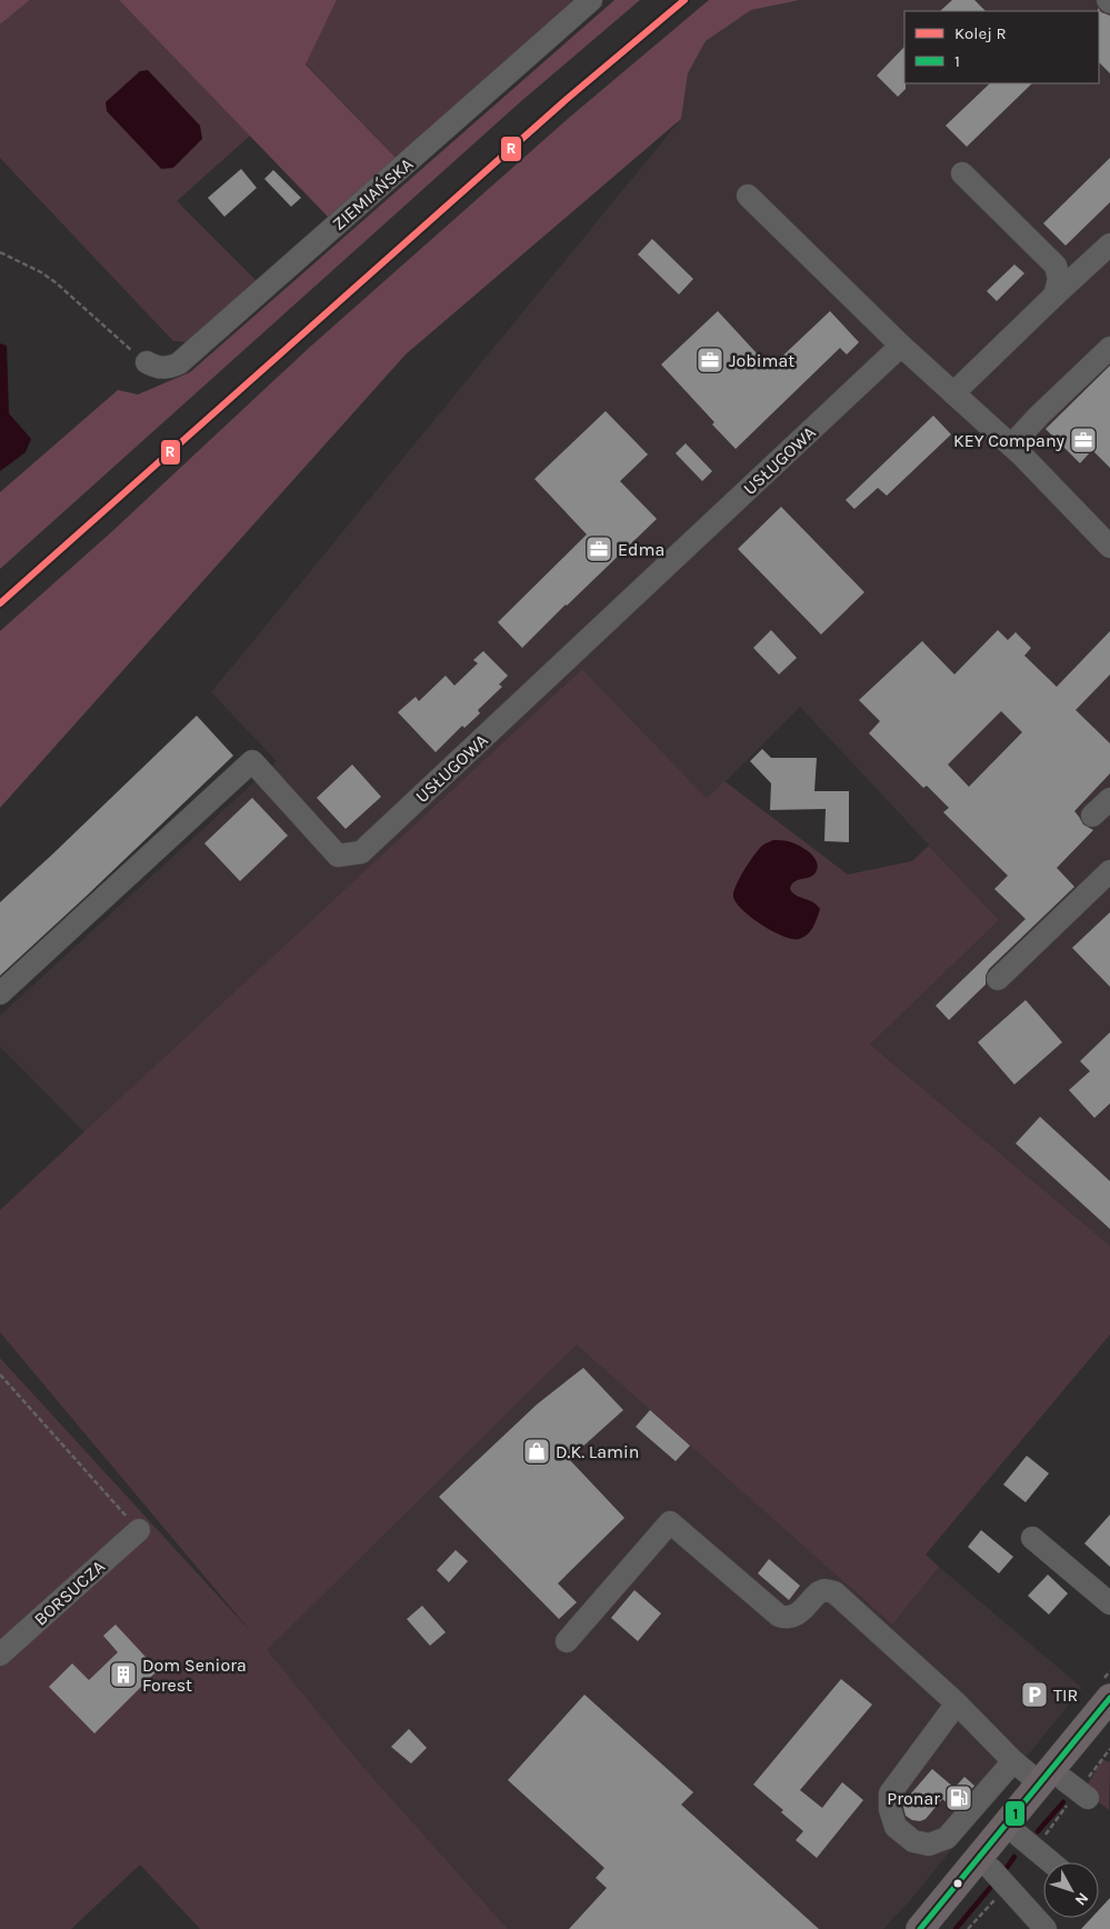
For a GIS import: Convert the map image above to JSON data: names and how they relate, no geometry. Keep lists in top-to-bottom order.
{
  "streets": {
    "street": ["ZIEMIAŃSKA", "USŁUGOWA", "BORSUCZA"]
  },
  "places": {
    "office": ["Jobimat", "KEY Company", "Edma"],
    "shop": ["D.K. Lamin"],
    "building": ["Dom Seniora Forest"],
    "parking": ["TIR"],
    "fuel station": ["Pronar"]
  },
  "lines": ["rail line R", "transit line 1"],
  "legend": ["Kolej R", "1"],
  "north": "bottom right"
}
